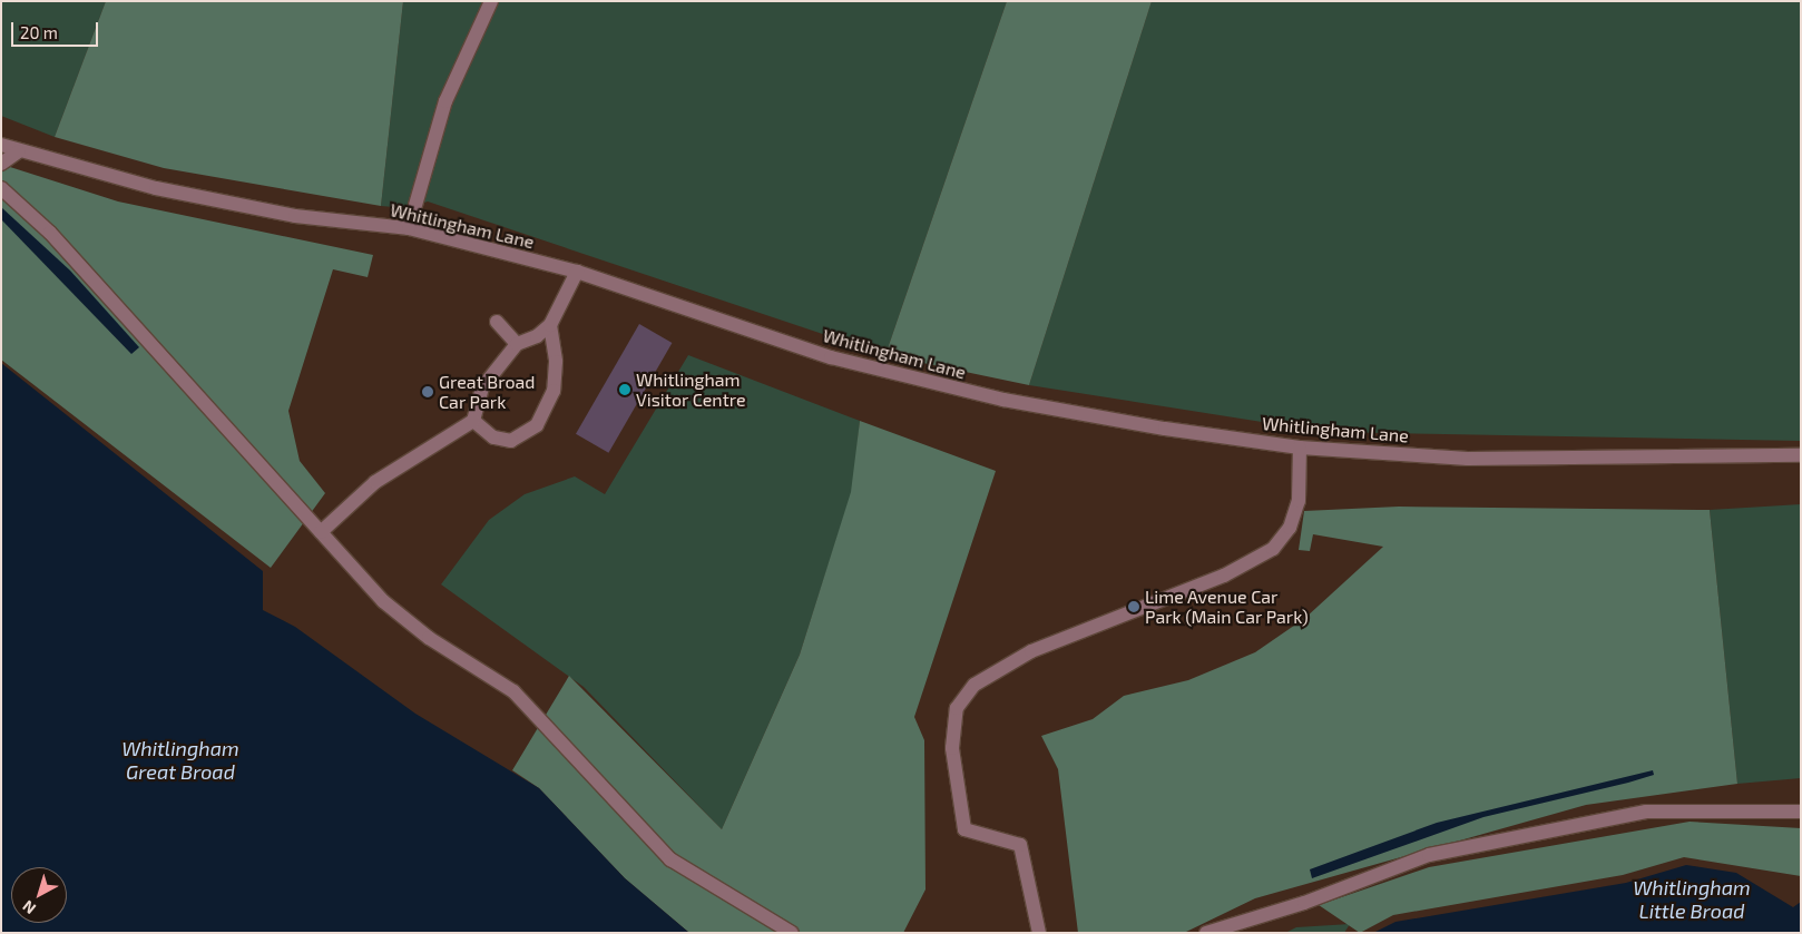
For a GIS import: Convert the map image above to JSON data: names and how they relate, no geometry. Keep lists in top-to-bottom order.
{
  "streets": {
    "street": ["Whitlingham Lane"]
  },
  "water": ["Whitlingham Great Broad", "Whitlingham Little Broad"],
  "places": ["Whitlingham Visitor Centre", "Great Broad Car Park", "Lime Avenue Car Park (Main Car Park)"],
  "scale_bar": "20 m",
  "north": "bottom left"
}
